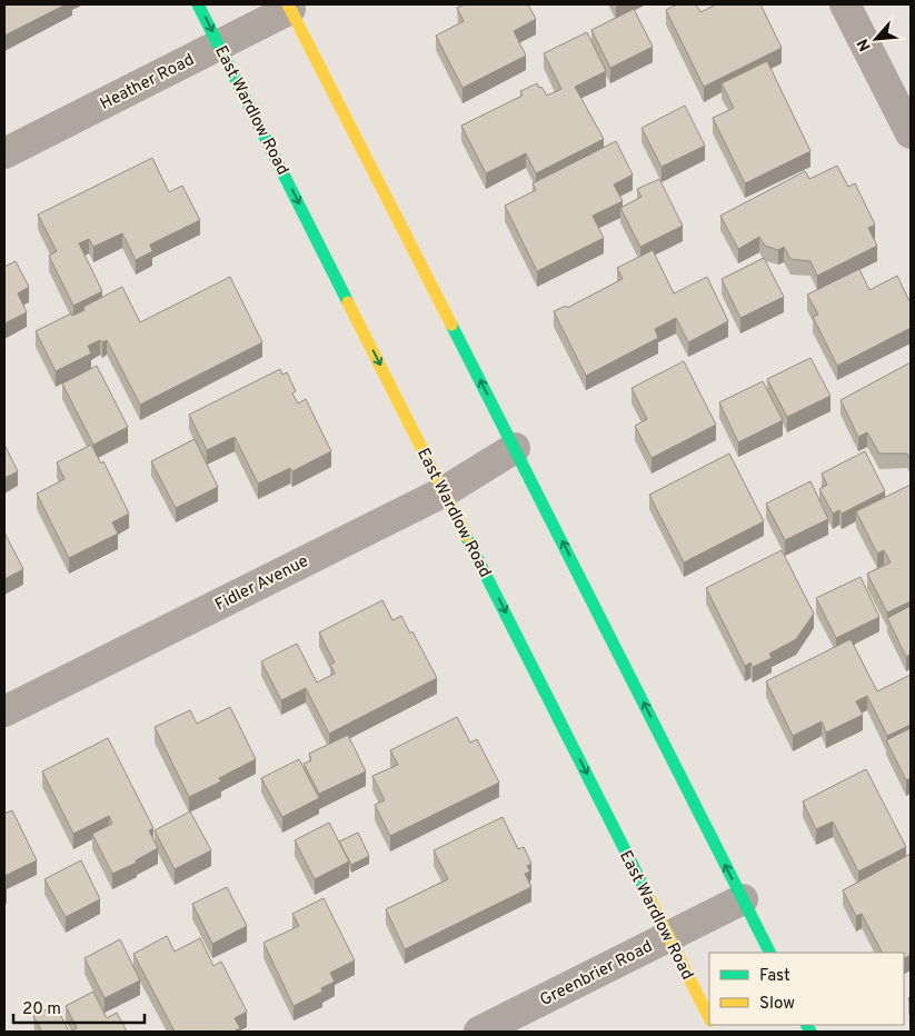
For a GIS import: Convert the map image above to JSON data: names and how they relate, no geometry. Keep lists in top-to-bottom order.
{
  "streets": {
    "main road": ["East Wardlow Road"],
    "street": ["Heather Road", "Fidler Avenue", "Greenbrier Road"]
  },
  "crossings": [
    ["Heather Road", "East Wardlow Road"],
    ["East Wardlow Road", "Fidler Avenue"],
    ["East Wardlow Road", "Greenbrier Road"]
  ],
  "legend": ["Fast", "Slow"],
  "scale_bar": "20 m",
  "north": "bottom left"
}
